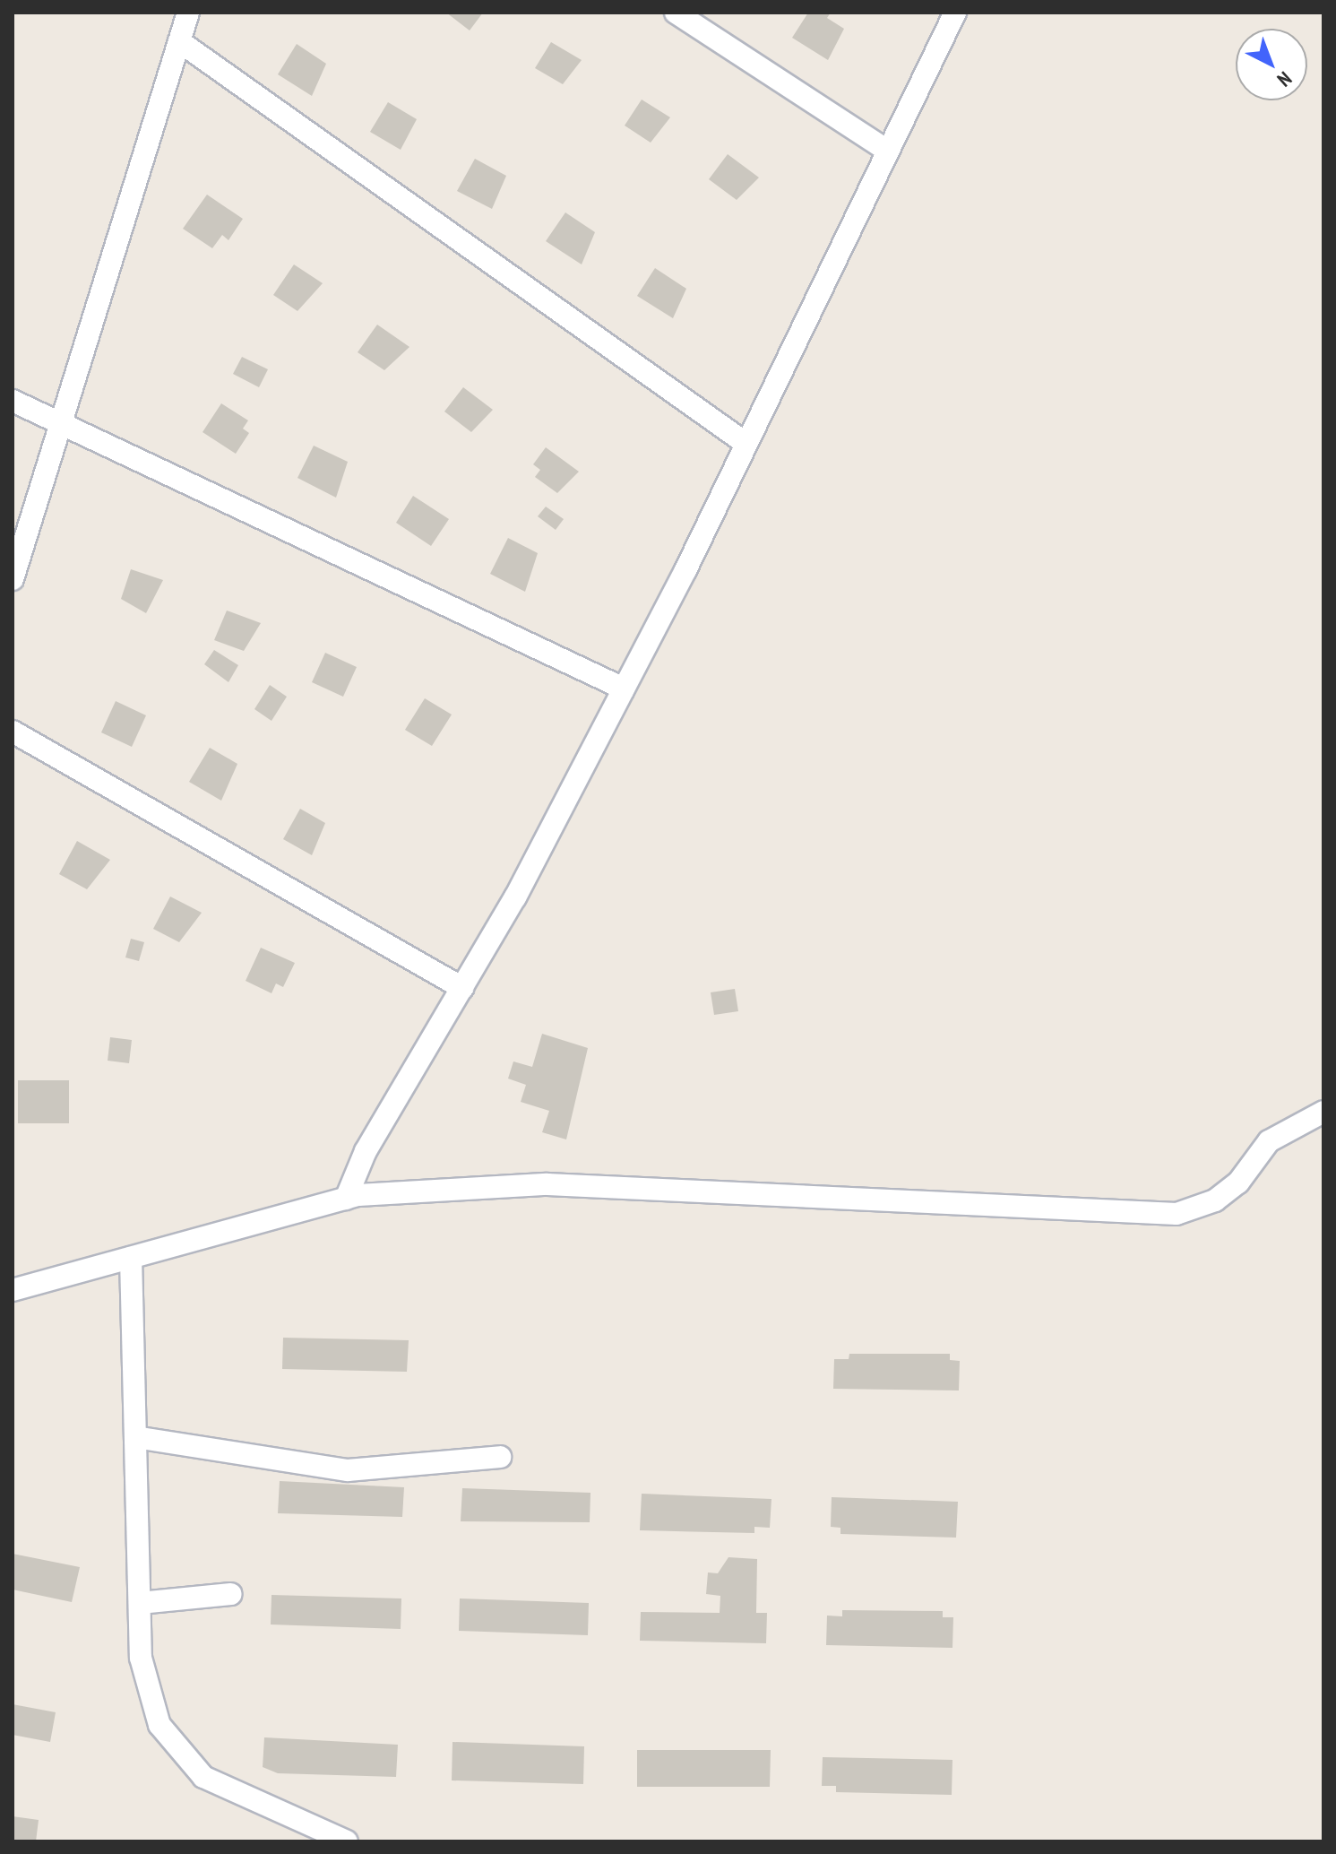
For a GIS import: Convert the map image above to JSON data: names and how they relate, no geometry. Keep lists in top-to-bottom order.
{
  "north": "bottom right"
}
